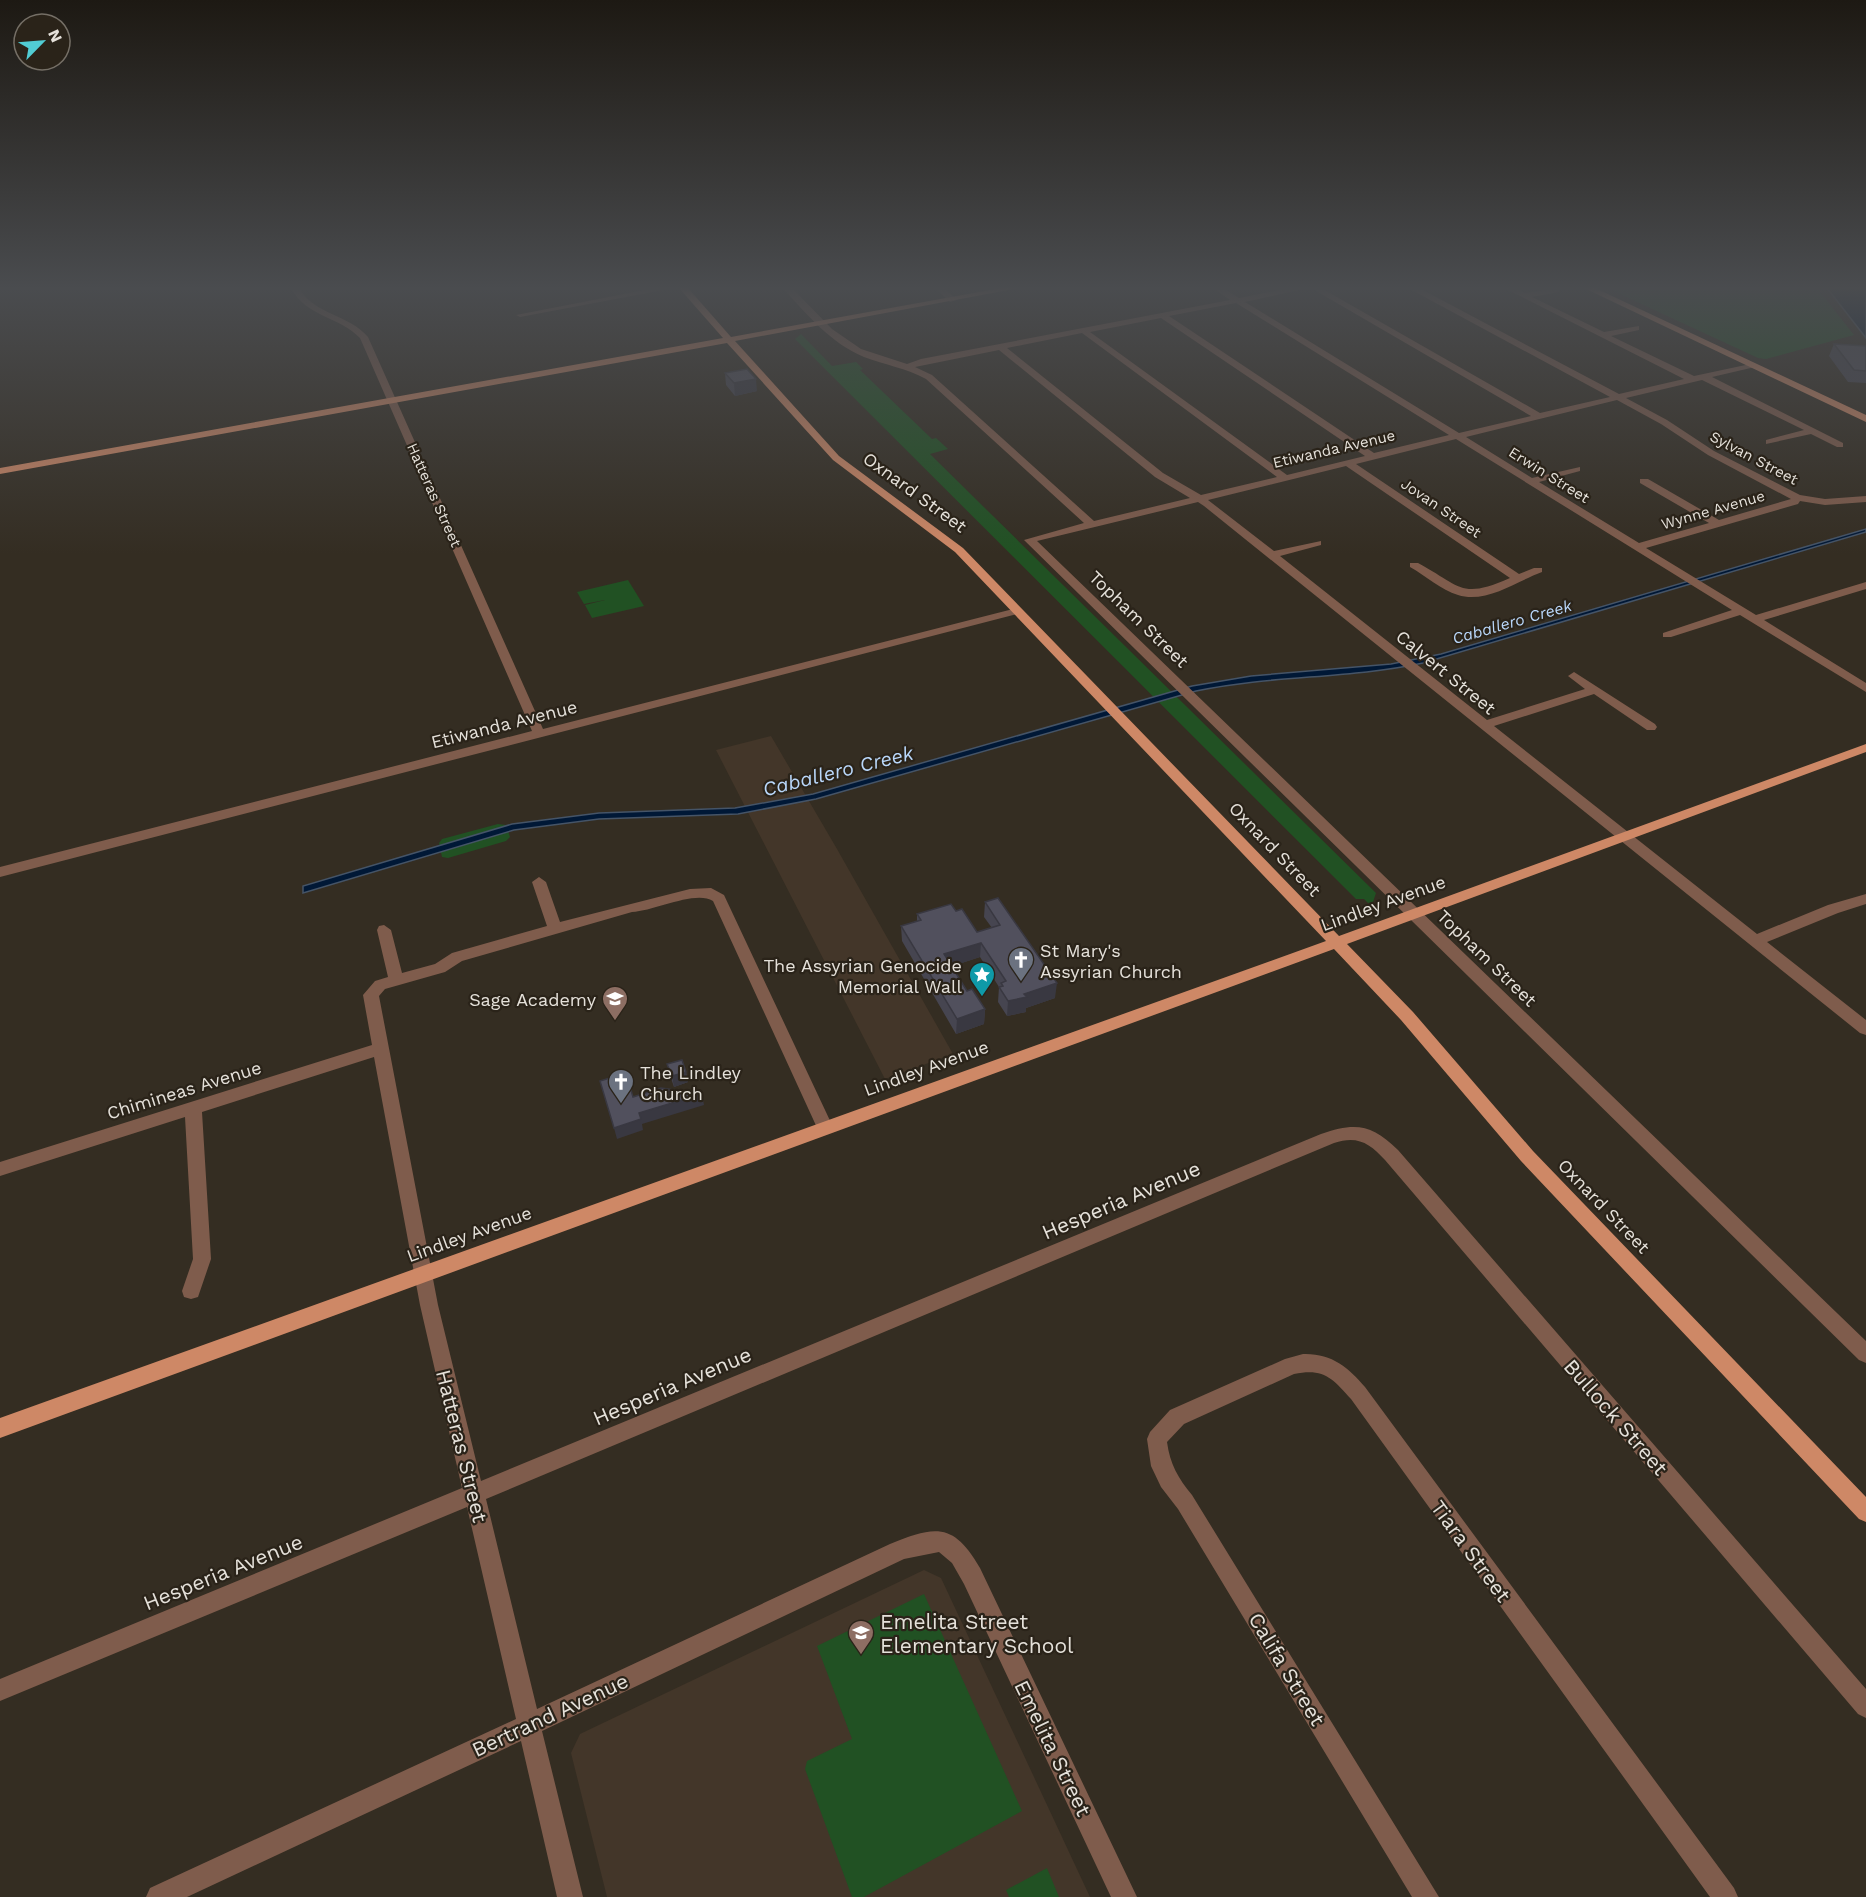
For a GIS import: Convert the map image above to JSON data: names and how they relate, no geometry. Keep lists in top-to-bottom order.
{
  "streets": {
    "main road": ["Oxnard Street", "Lindley Avenue"],
    "street": [
      "Etiwanda Avenue",
      "Sylvan Street",
      "Erwin Street",
      "Hatteras Street",
      "Jovan Street",
      "Wynne Avenue",
      "Topham Street",
      "Calvert Street",
      "Chimineas Avenue",
      "Hesperia Avenue",
      "Bullock Street",
      "Tiara Street",
      "Califa Street",
      "Bertrand Avenue",
      "Emelita Street"
    ]
  },
  "crossings": [
    ["Etiwanda Avenue", "Sylvan Street"],
    ["Etiwanda Avenue", "Erwin Street"],
    ["Etiwanda Avenue", "Oxnard Street"],
    ["Etiwanda Avenue", "Hatteras Street"],
    ["Etiwanda Avenue", "Jovan Street"],
    ["Etiwanda Avenue", "Topham Street"],
    ["Etiwanda Avenue", "Calvert Street"],
    ["Sylvan Street", "Wynne Avenue"],
    ["Erwin Street", "Wynne Avenue"],
    ["Oxnard Street", "Lindley Avenue"],
    ["Hatteras Street", "Lindley Avenue"],
    ["Hatteras Street", "Chimineas Avenue"],
    ["Hatteras Street", "Hesperia Avenue"],
    ["Hatteras Street", "Bertrand Avenue"],
    ["Topham Street", "Lindley Avenue"],
    ["Calvert Street", "Lindley Avenue"],
    ["Hesperia Avenue", "Bullock Street"],
    ["Tiara Street", "Califa Street"],
    ["Bertrand Avenue", "Emelita Street"]
  ],
  "water": ["Caballero Creek"],
  "places": {
    "church": ["St Mary's Assyrian Church", "The Lindley Church"],
    "place": ["The Assyrian Genocide Memorial Wall"],
    "school or university": ["Sage Academy", "Emelita Street Elementary School"]
  },
  "north": "top right"
}
